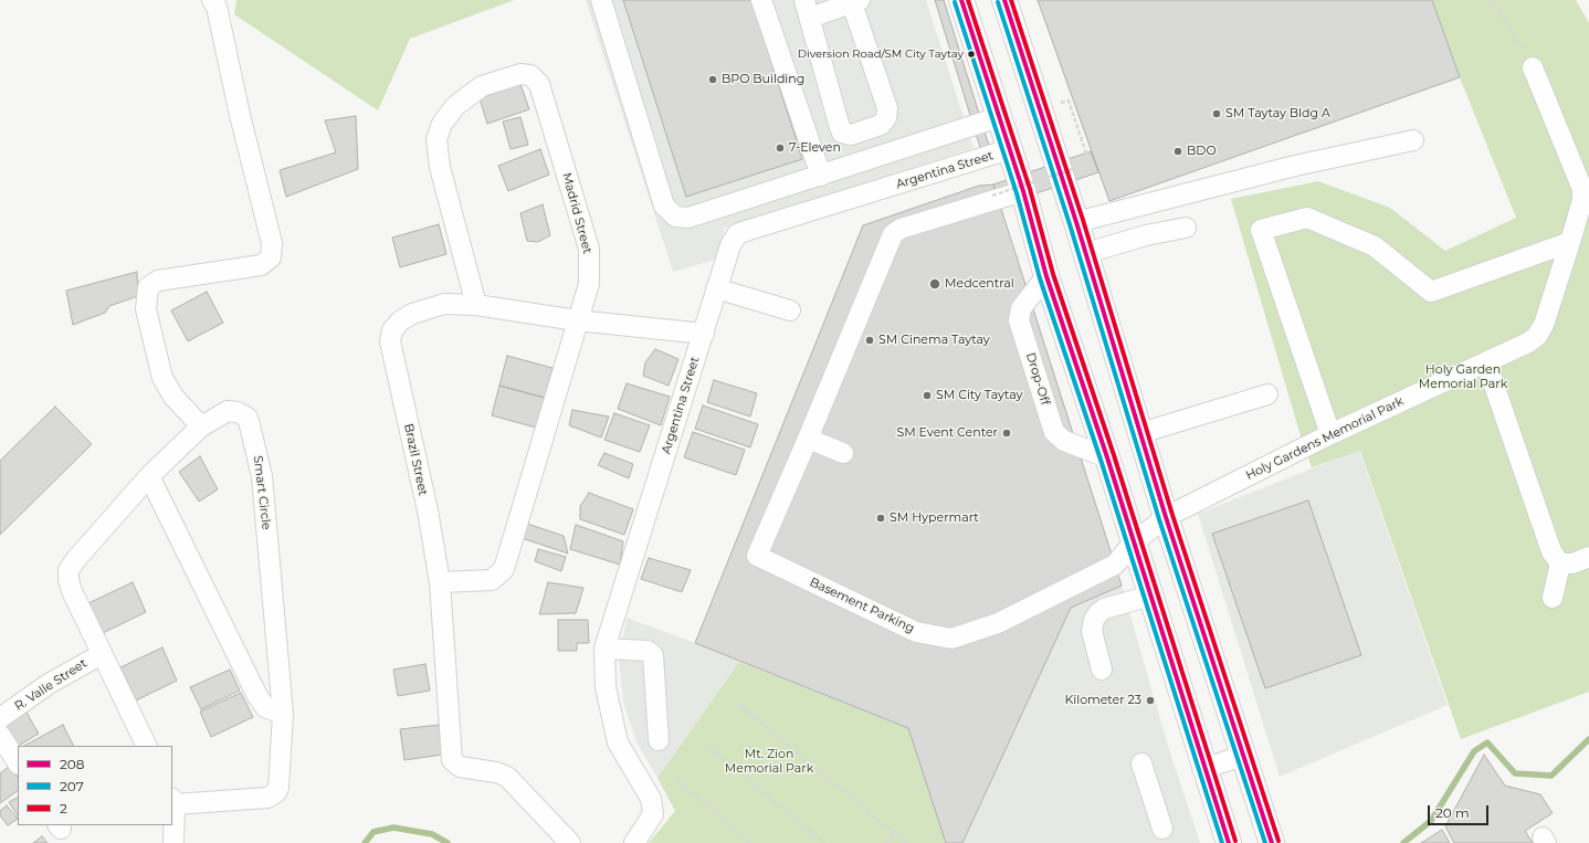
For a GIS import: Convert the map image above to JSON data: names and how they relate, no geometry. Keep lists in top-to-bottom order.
{
  "streets": {
    "street": [
      "Argentina Street",
      "Madrid Street",
      "Drop-Off",
      "Holy Gardens Memorial Park",
      "Brazil Street",
      "Smart Circle",
      "Basement Parking",
      "R. Valle Street"
    ]
  },
  "crossings": [
    ["Argentina Street", "Brazil Street"],
    ["Madrid Street", "Brazil Street"],
    ["Holy Gardens Memorial Park", "Basement Parking"],
    ["Smart Circle", "R. Valle Street"]
  ],
  "parks": ["Holy Garden Memorial Park", "Mt. Zion Memorial Park"],
  "places": [
    "Diversion Road/SM City Taytay",
    "BPO Building",
    "SM Taytay Bldg A",
    "7-Eleven",
    "BDO",
    "Medcentral",
    "SM Cinema Taytay",
    "SM City Taytay",
    "SM Event Center",
    "SM Hypermart",
    "Kilometer 23"
  ],
  "lines": ["transit line 208", "transit line 2", "transit line 207"],
  "legend": ["208", "207", "2"],
  "scale_bar": "20 m"
}
